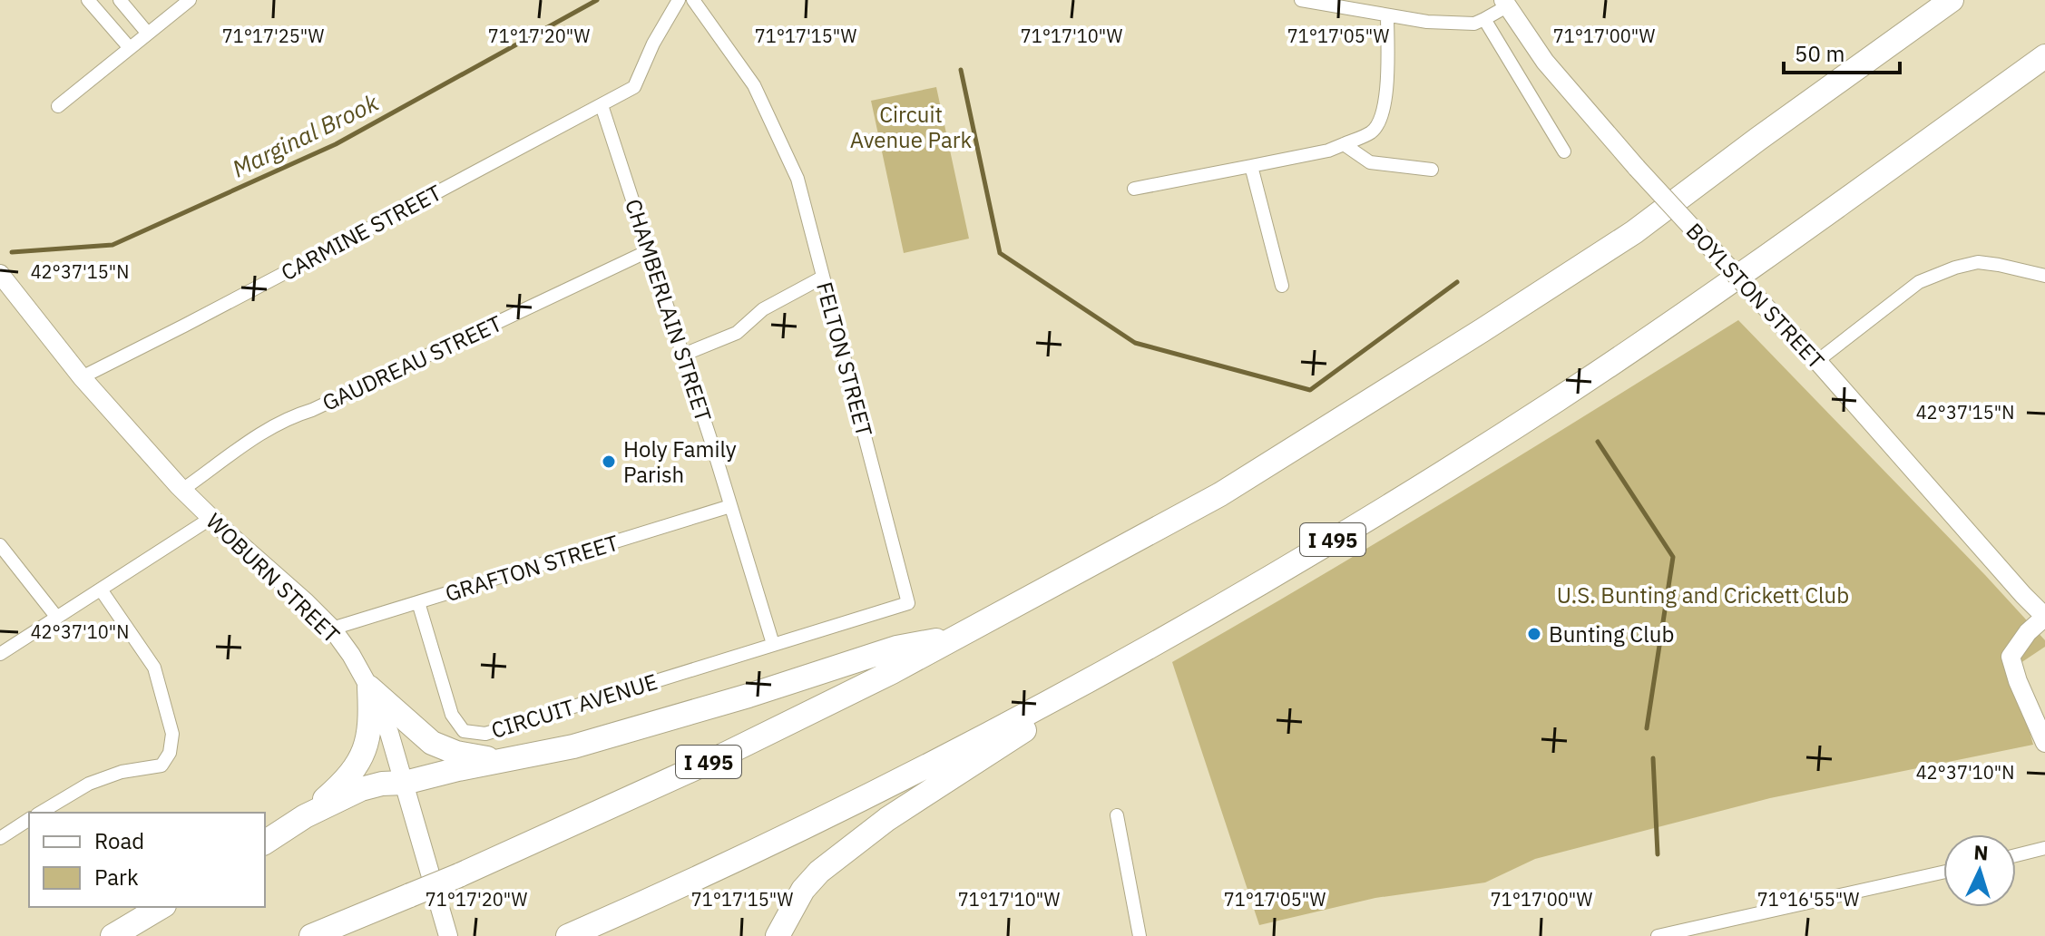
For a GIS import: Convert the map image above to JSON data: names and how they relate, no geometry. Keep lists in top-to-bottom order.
{
  "streets": {
    "highway": ["I 495"],
    "main road": ["BOYLSTON STREET", "WOBURN STREET"],
    "street": [
      "CARMINE STREET",
      "CHAMBERLAIN STREET",
      "FELTON STREET",
      "GAUDREAU STREET",
      "GRAFTON STREET",
      "CIRCUIT AVENUE"
    ]
  },
  "crossings": [
    ["CARMINE STREET", "CHAMBERLAIN STREET"],
    ["CARMINE STREET", "WOBURN STREET"],
    ["CHAMBERLAIN STREET", "FELTON STREET"],
    ["CHAMBERLAIN STREET", "GAUDREAU STREET"],
    ["CHAMBERLAIN STREET", "GRAFTON STREET"],
    ["CHAMBERLAIN STREET", "CIRCUIT AVENUE"],
    ["FELTON STREET", "CIRCUIT AVENUE"],
    ["GAUDREAU STREET", "WOBURN STREET"],
    ["GRAFTON STREET", "WOBURN STREET"],
    ["GRAFTON STREET", "CIRCUIT AVENUE"]
  ],
  "water": ["Marginal Brook"],
  "parks": ["Circuit Avenue Park", "U.S. Bunting and Crickett Club"],
  "places": ["Holy Family Parish", "Bunting Club"],
  "legend": ["Road", "Park"],
  "scale_bar": "50 m",
  "north": "top",
  "coordinates": [
    "71°17'25\"W",
    "71°17'20\"W",
    "71°17'15\"W",
    "71°17'10\"W",
    "71°17'05\"W",
    "71°17'00\"W",
    "42°37'15\"N",
    "42°37'10\"N",
    "71°16'55\"W"
  ]
}
